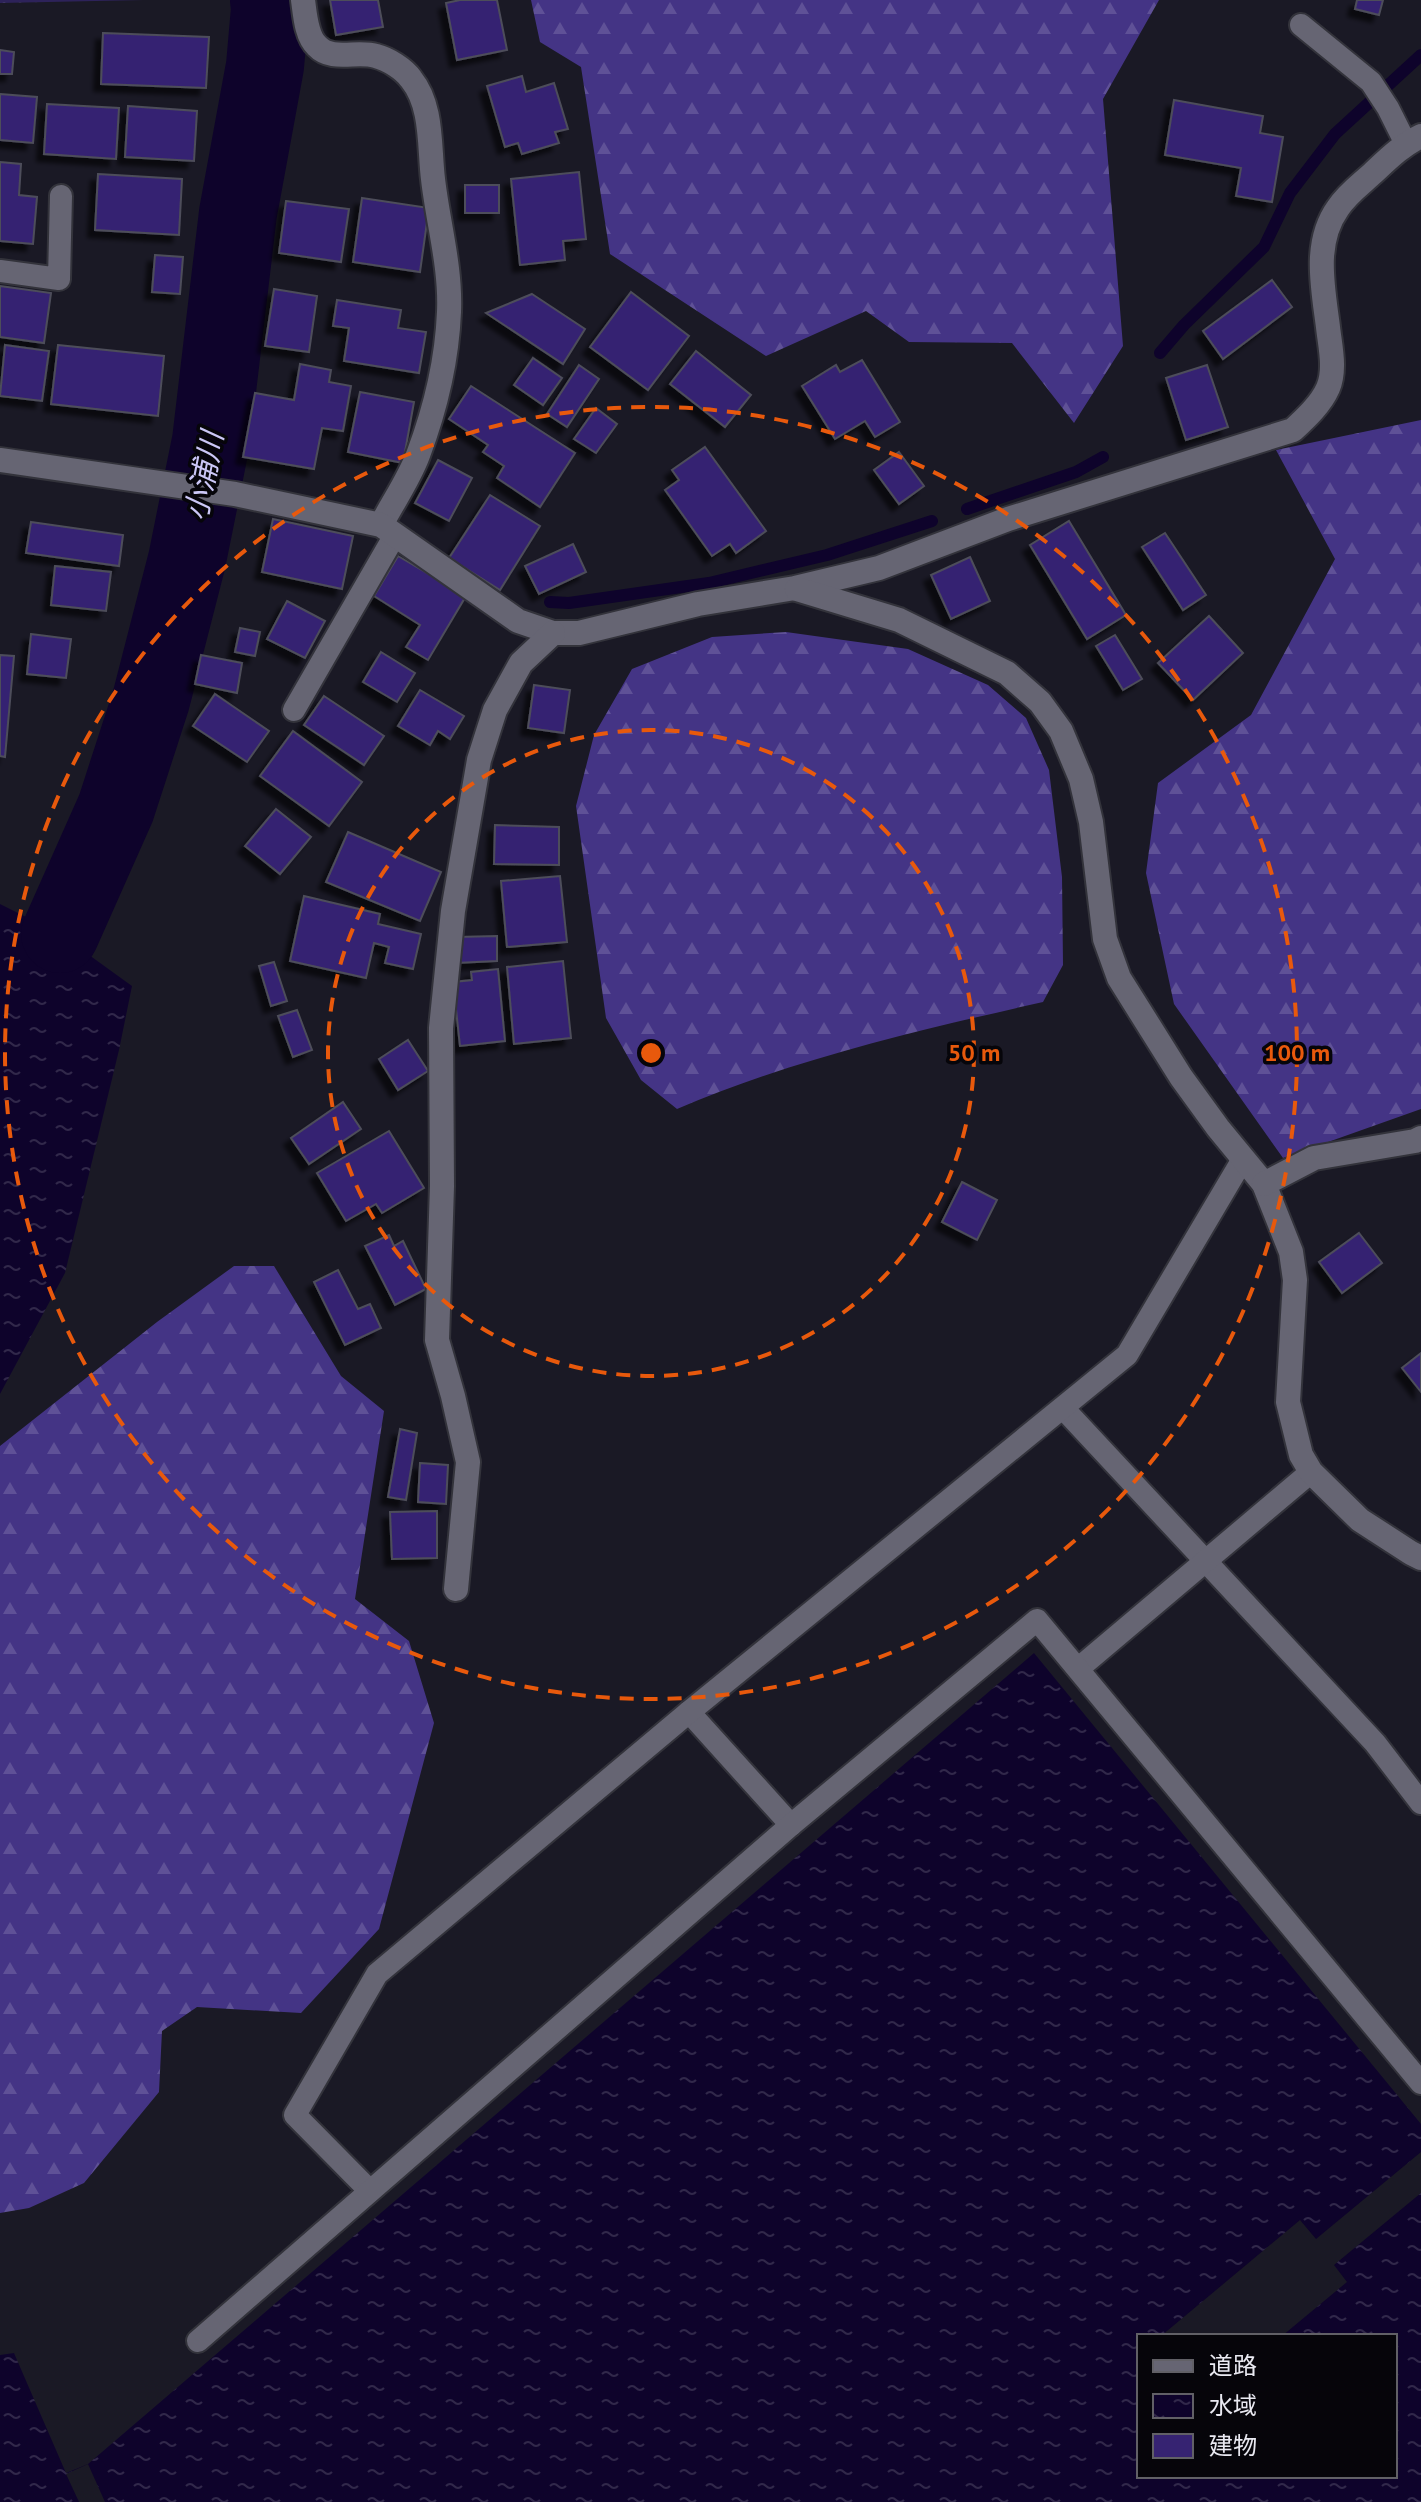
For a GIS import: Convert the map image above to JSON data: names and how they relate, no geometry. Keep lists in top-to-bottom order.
{
  "water": ["小浦川"],
  "legend": ["道路", "水域", "建物"],
  "rings": ["50 m", "100 m"]
}
